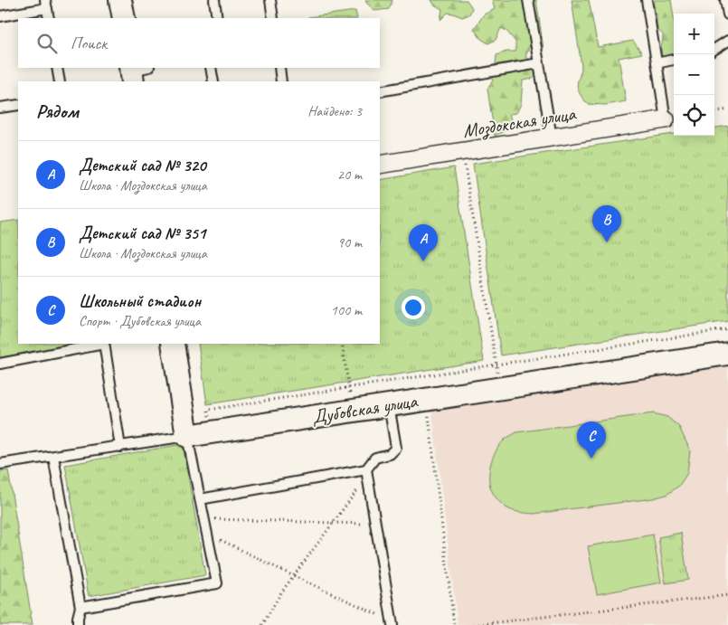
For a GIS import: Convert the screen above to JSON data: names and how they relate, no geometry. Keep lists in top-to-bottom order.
{
  "streets": {
    "street": ["Моздокская улица", "Дубовская улица"]
  },
  "page": {
    "map_buttons": ["+", "−"],
    "search": "Поиск",
    "heading": ["Рядом", "Найдено: 3"],
    "list": [
      {
        "mark": "A",
        "name": "Детский сад № 320",
        "note": "Школа · Моздокская улица",
        "value": "20 m"
      },
      {
        "mark": "B",
        "name": "Детский сад № 351",
        "note": "Школа · Моздокская улица",
        "value": "90 m"
      },
      {
        "mark": "C",
        "name": "Школьный стадион",
        "note": "Спорт · Дубовская улица",
        "value": "100 m"
      }
    ],
    "pins": ["B", "A", "C"]
  }
}
